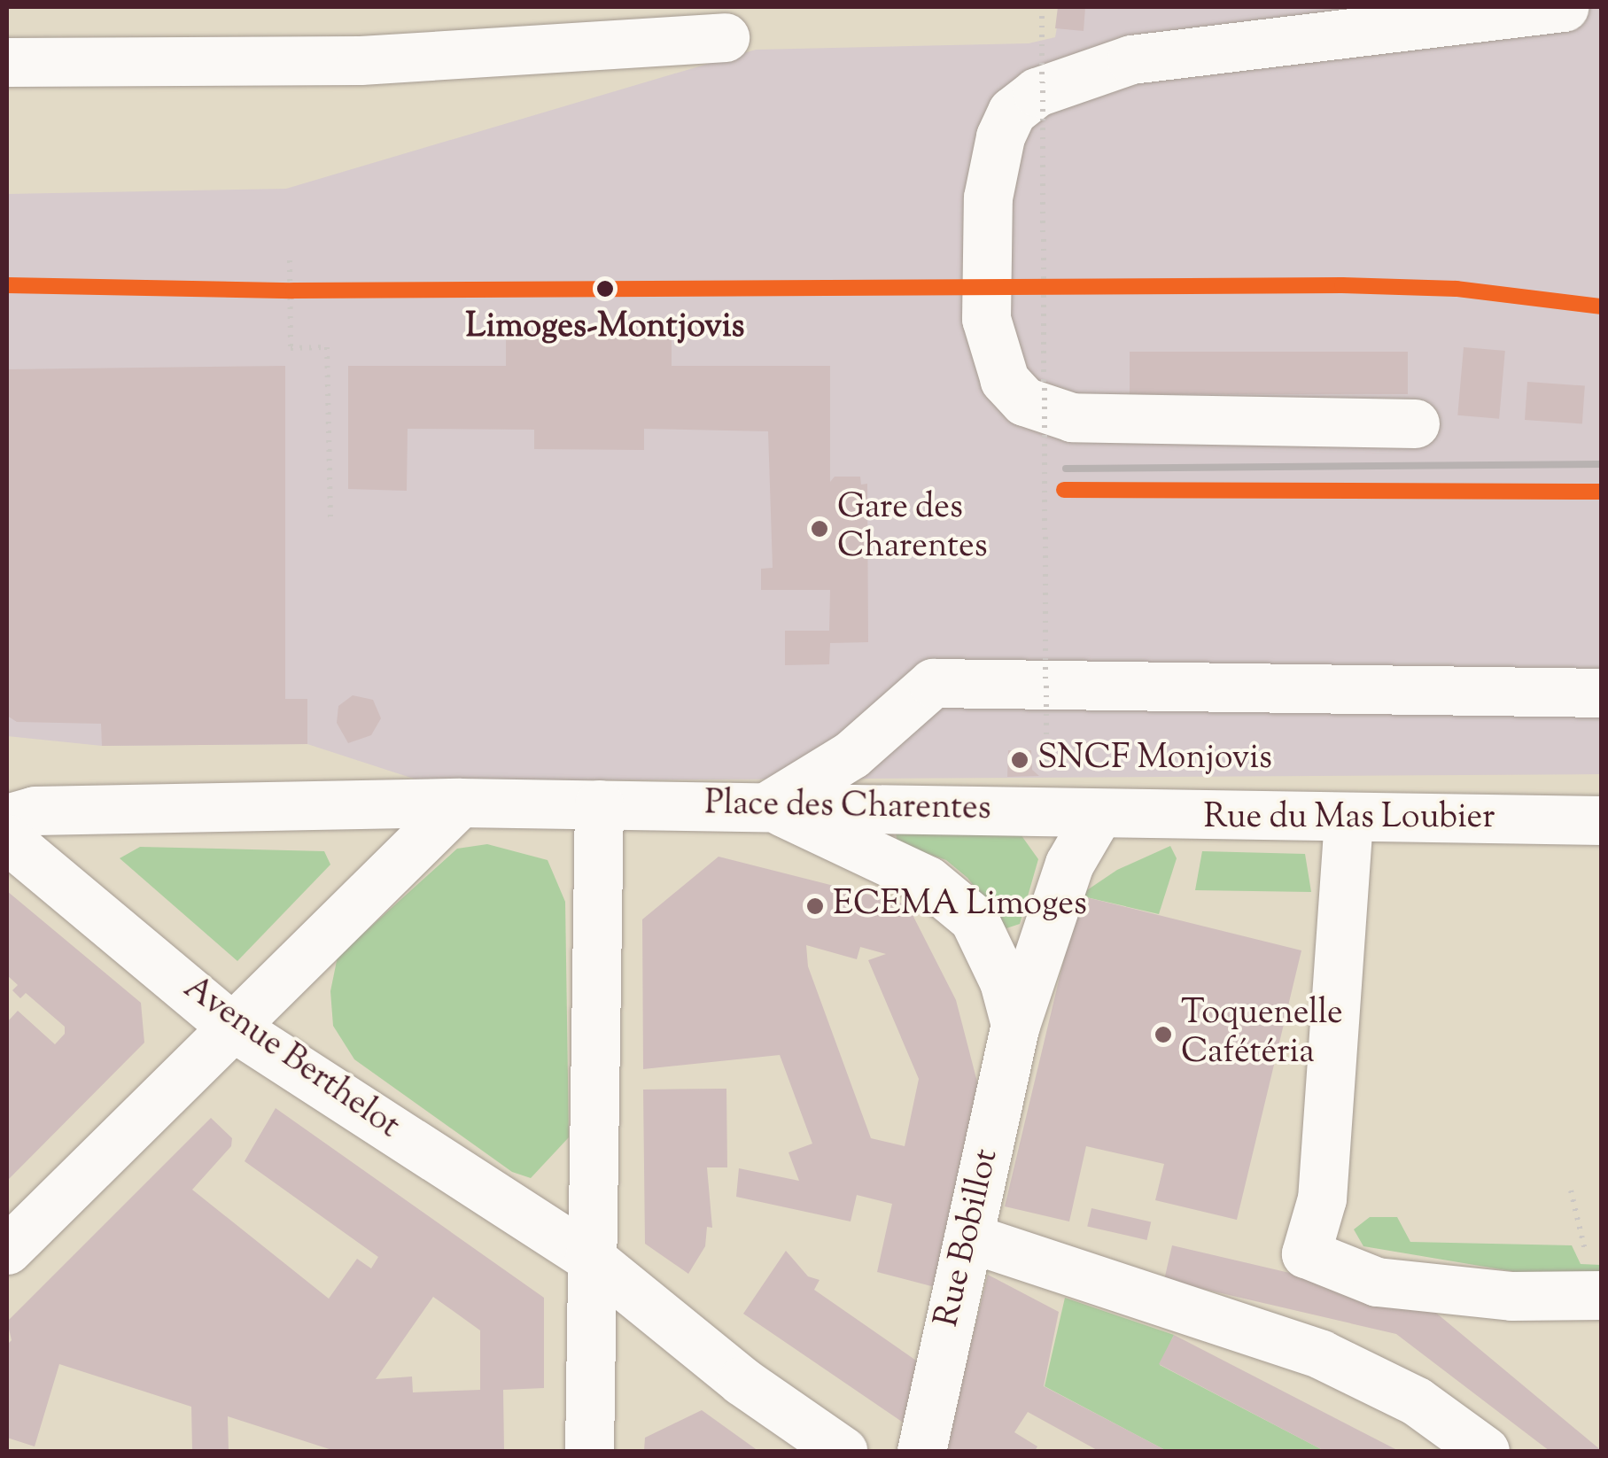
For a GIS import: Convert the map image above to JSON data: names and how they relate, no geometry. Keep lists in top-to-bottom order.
{
  "streets": {
    "street": [
      "Place des Charentes",
      "Rue du Mas Loubier",
      "Avenue Berthelot",
      "Rue Bobillot"
    ]
  },
  "crossings": [
    ["Place des Charentes", "Rue du Mas Loubier"],
    ["Place des Charentes", "Rue Bobillot"],
    ["Rue du Mas Loubier", "Rue Bobillot"]
  ],
  "places": [
    "Limoges-Montjovis",
    "Gare des Charentes",
    "SNCF Monjovis",
    "ECEMA Limoges",
    "Toquenelle Cafétéria"
  ]
}
